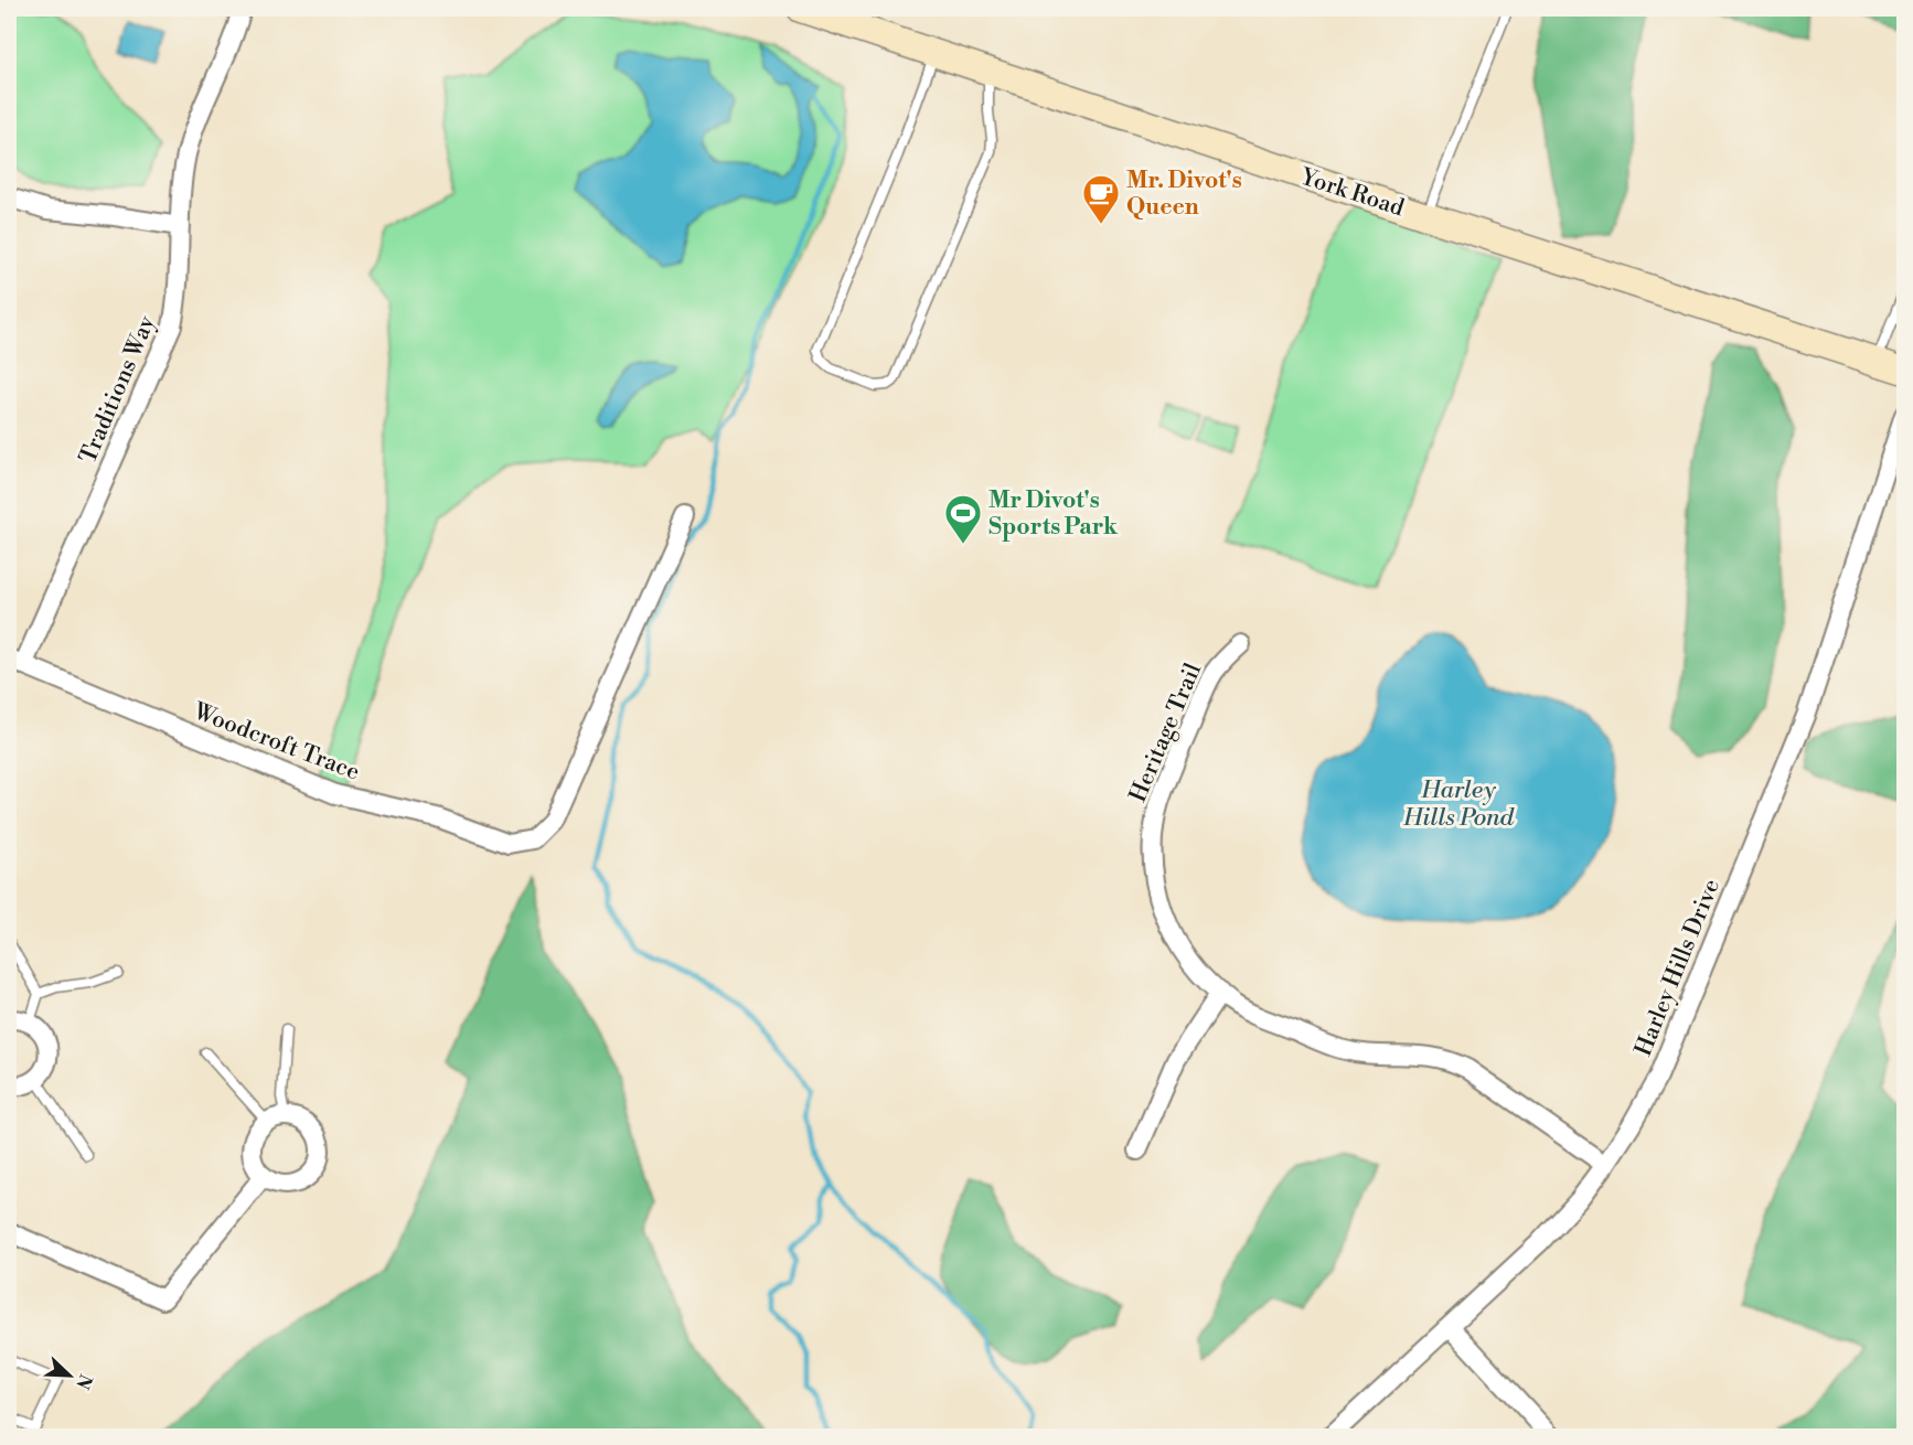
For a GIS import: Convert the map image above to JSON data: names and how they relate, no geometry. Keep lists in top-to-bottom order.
{
  "streets": {
    "street": [
      "York Road",
      "Traditions Way",
      "Heritage Trail",
      "Woodcroft Trace",
      "Harley Hills Drive"
    ]
  },
  "crossings": [
    ["Traditions Way", "Woodcroft Trace"],
    ["Heritage Trail", "Harley Hills Drive"]
  ],
  "water": ["Harley Hills Pond"],
  "places": {
    "cafe": ["Mr. Divot's Queen"],
    "sports": ["Mr Divot's Sports Park"]
  },
  "north": "bottom right"
}
